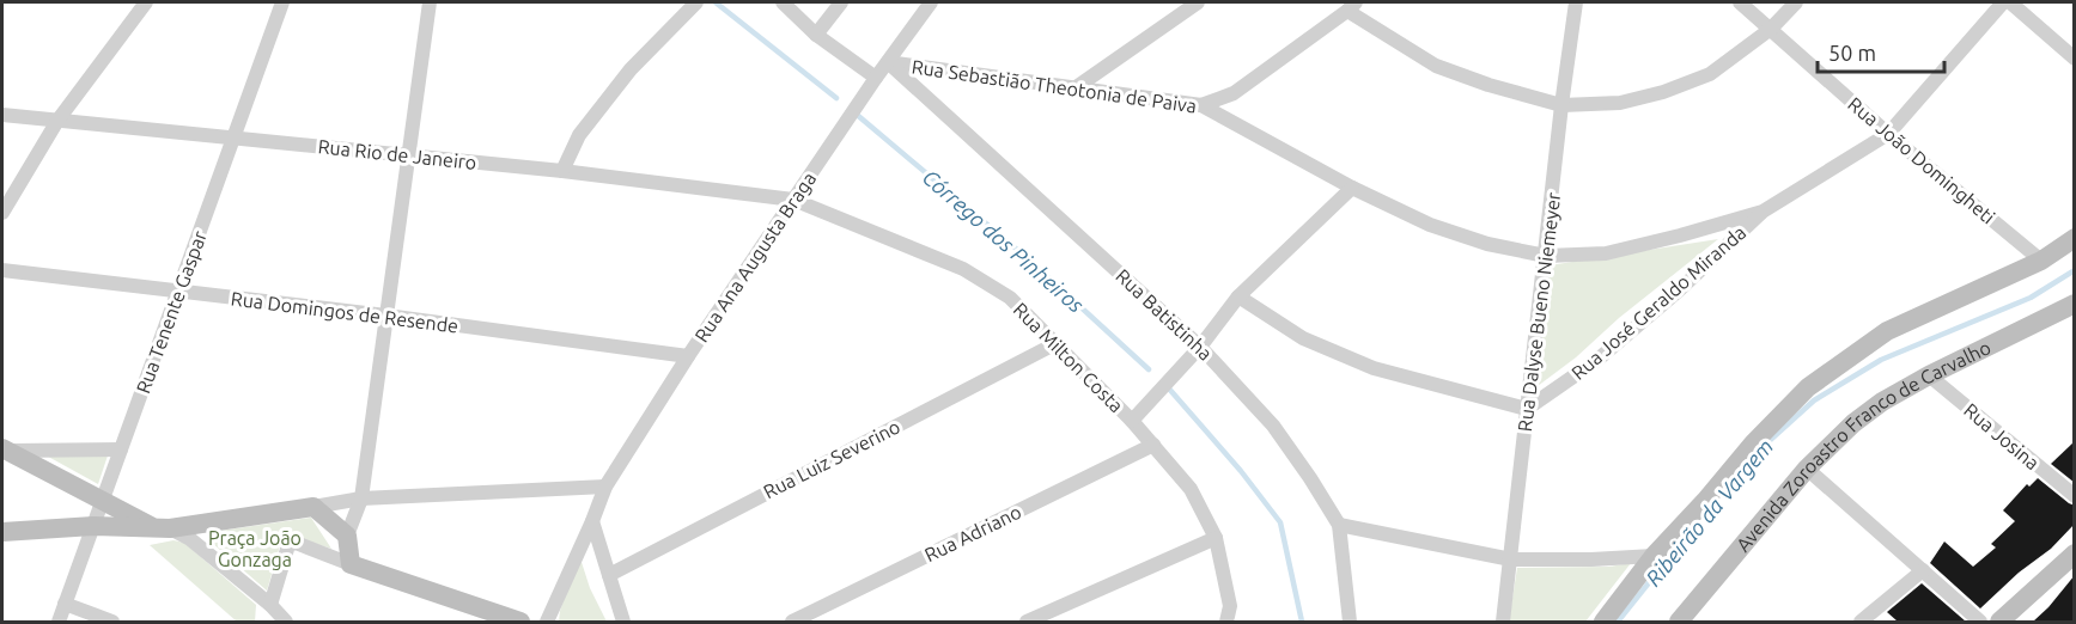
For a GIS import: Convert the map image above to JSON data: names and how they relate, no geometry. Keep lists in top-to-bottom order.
{
  "streets": {
    "street": [
      "Rua Sebastião Theotonia de Paiva",
      "Rua Rio de Janeiro",
      "Rua João Domingheti",
      "Rua Ana Augusta Braga",
      "Rua José Geraldo Miranda",
      "Rua Tenente Gaspar",
      "Rua Domingos de Resende",
      "Rua Dalyse Bueno Niemeyer",
      "Rua Batistinha",
      "Rua Milton Costa",
      "Rua Josina",
      "Avenida Zoroastro Franco de Carvalho",
      "Rua Luiz Severino",
      "Rua Adriano"
    ]
  },
  "crossings": [
    ["Rua Sebastião Theotonia de Paiva", "Rua João Domingheti"],
    ["Rua Sebastião Theotonia de Paiva", "Rua Ana Augusta Braga"],
    ["Rua Sebastião Theotonia de Paiva", "Rua José Geraldo Miranda"],
    ["Rua Sebastião Theotonia de Paiva", "Rua Dalyse Bueno Niemeyer"],
    ["Rua Sebastião Theotonia de Paiva", "Rua Batistinha"],
    ["Rua Rio de Janeiro", "Rua Ana Augusta Braga"],
    ["Rua Rio de Janeiro", "Rua Tenente Gaspar"],
    ["Rua Rio de Janeiro", "Rua Milton Costa"],
    ["Rua Ana Augusta Braga", "Rua Domingos de Resende"],
    ["Rua Ana Augusta Braga", "Rua Batistinha"],
    ["Rua Ana Augusta Braga", "Rua Milton Costa"],
    ["Rua José Geraldo Miranda", "Rua Dalyse Bueno Niemeyer"],
    ["Rua Tenente Gaspar", "Rua Domingos de Resende"],
    ["Rua Milton Costa", "Rua Luiz Severino"],
    ["Rua Milton Costa", "Rua Adriano"],
    ["Rua Josina", "Avenida Zoroastro Franco de Carvalho"]
  ],
  "water": ["Córrego dos Pinheiros", "Ribeirão da Vargem"],
  "parks": ["Praça João Gonzaga"],
  "scale_bar": "50 m"
}
